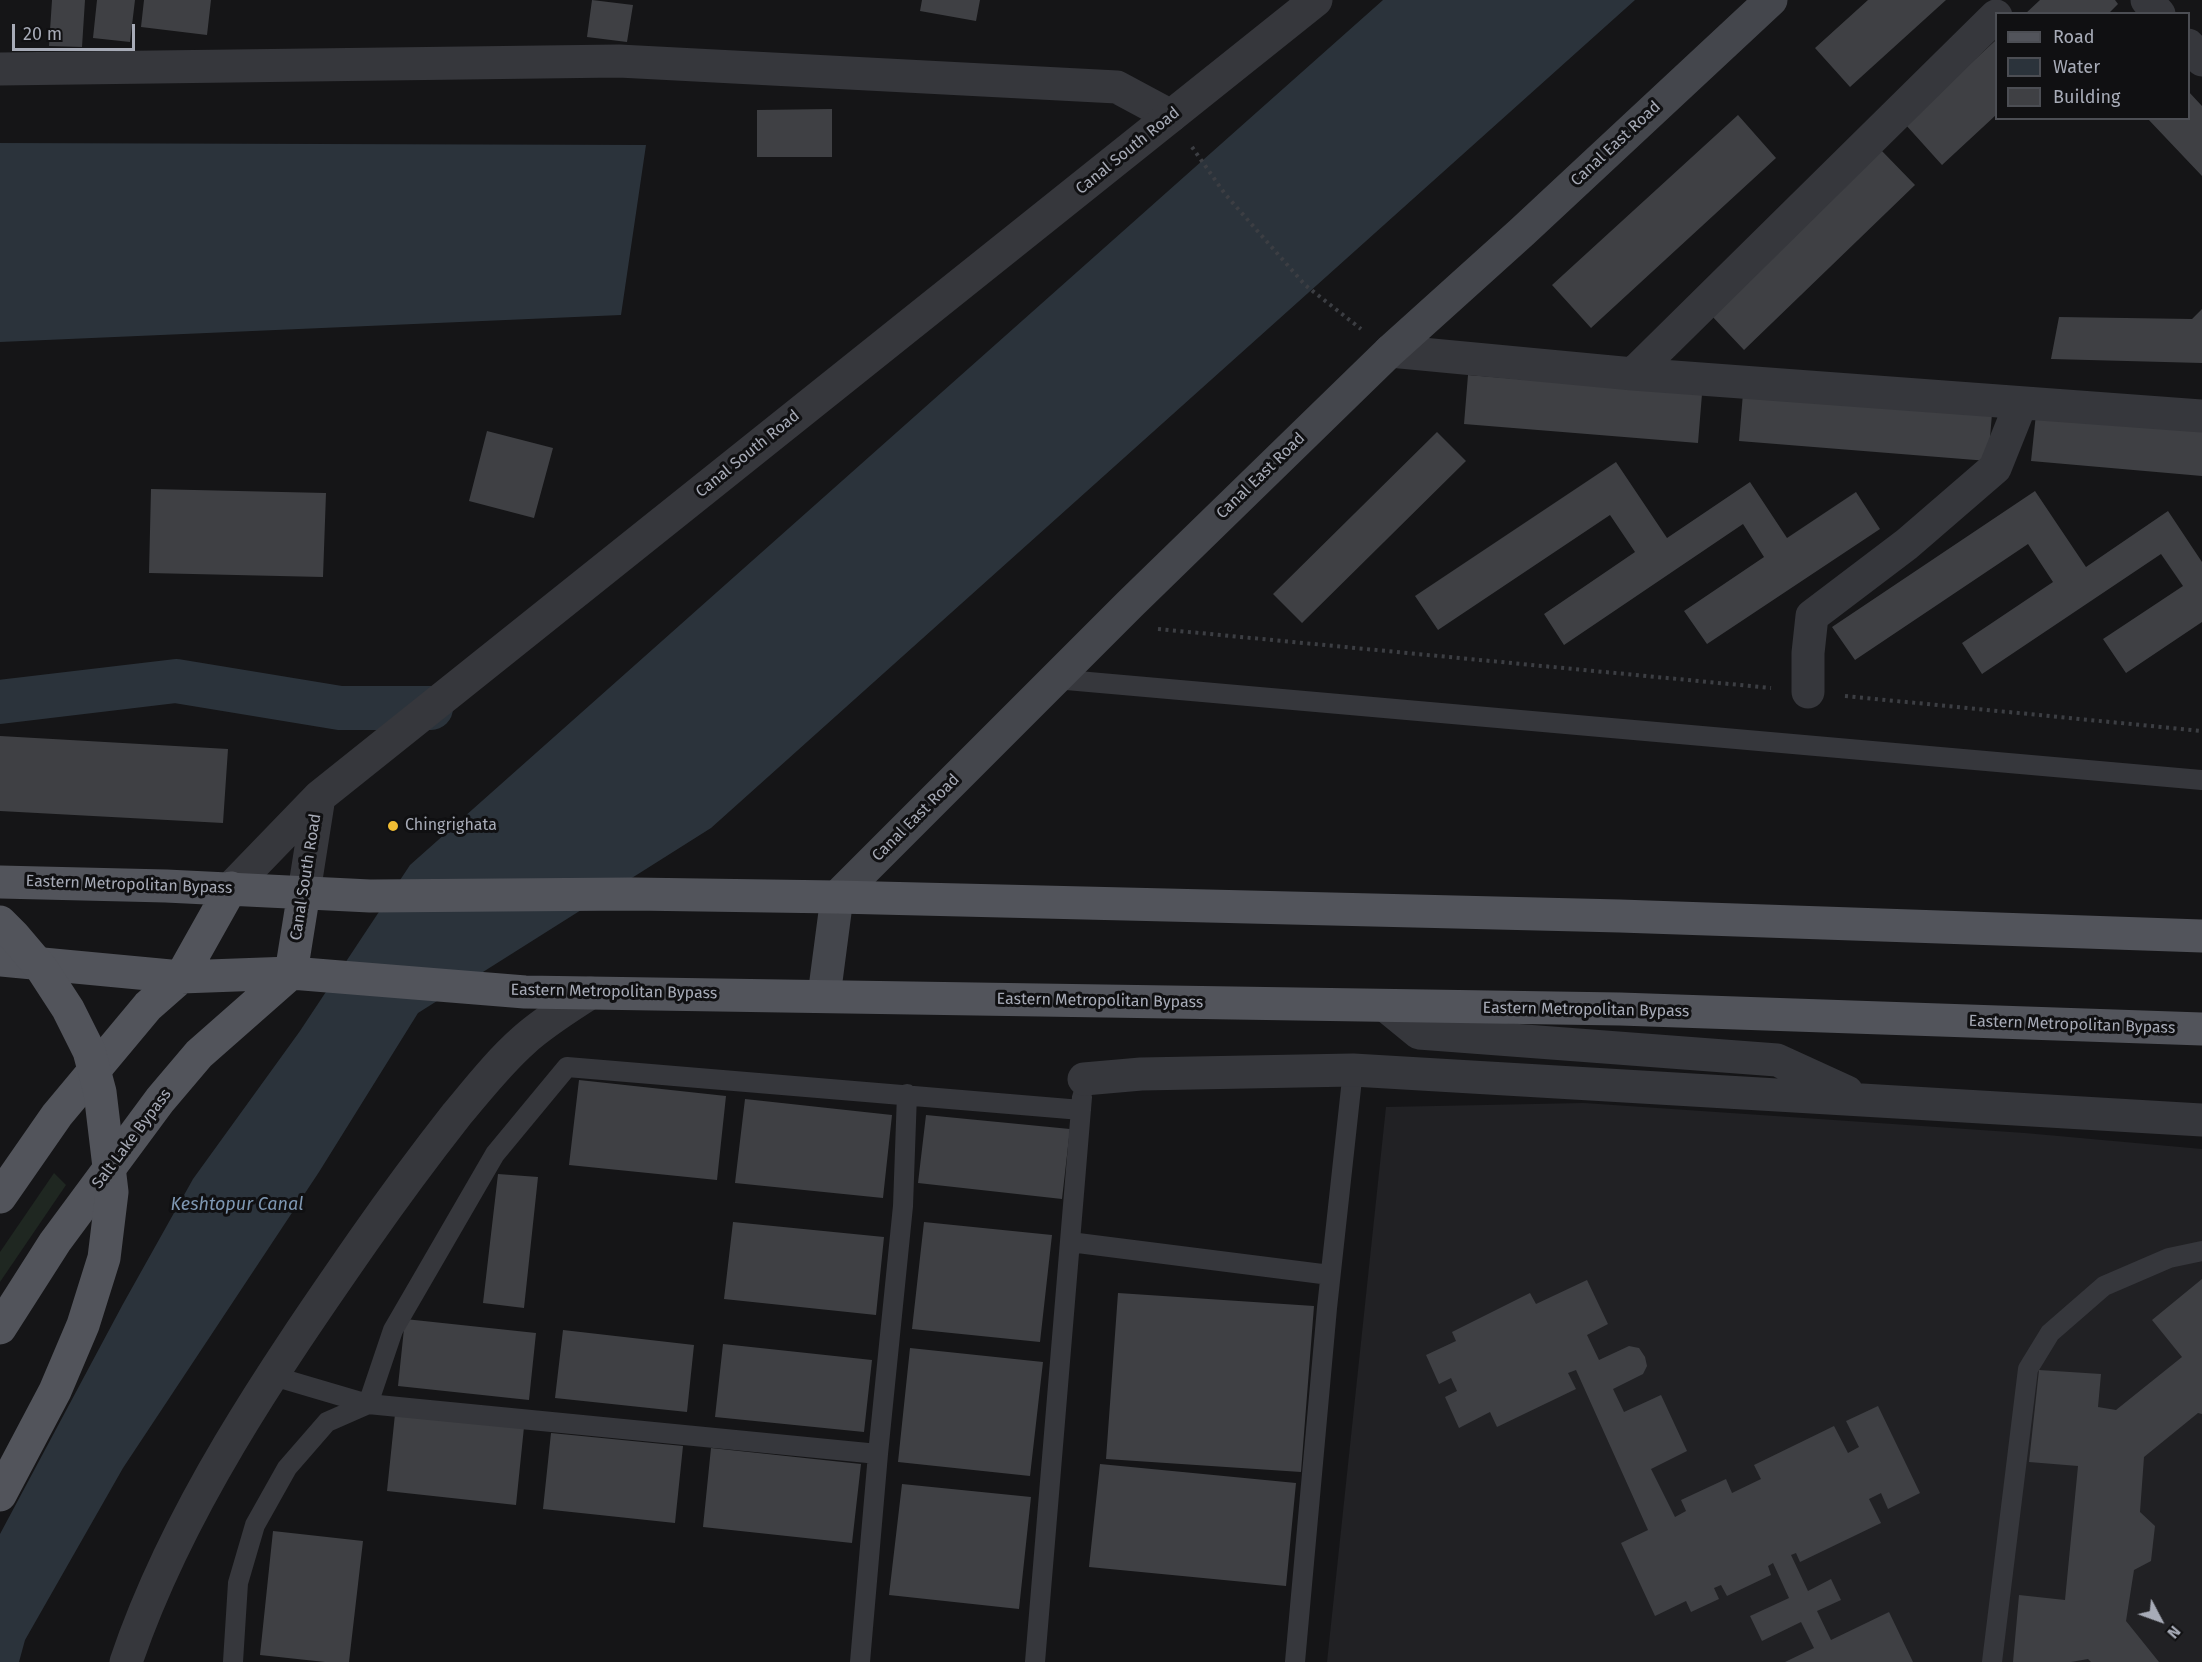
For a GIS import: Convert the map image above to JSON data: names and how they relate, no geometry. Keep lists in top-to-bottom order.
{
  "streets": {
    "main road": [
      "Canal East Road",
      "Canal South Road",
      "Eastern Metropolitan Bypass",
      "Salt Lake Bypass"
    ]
  },
  "crossings": [
    ["Canal East Road", "Eastern Metropolitan Bypass"],
    ["Canal South Road", "Eastern Metropolitan Bypass"],
    ["Canal South Road", "Salt Lake Bypass"],
    ["Eastern Metropolitan Bypass", "Salt Lake Bypass"]
  ],
  "water": ["Keshtopur Canal"],
  "places": ["Chingrighata"],
  "legend": ["Road", "Water", "Building"],
  "scale_bar": "20 m",
  "north": "bottom right"
}
